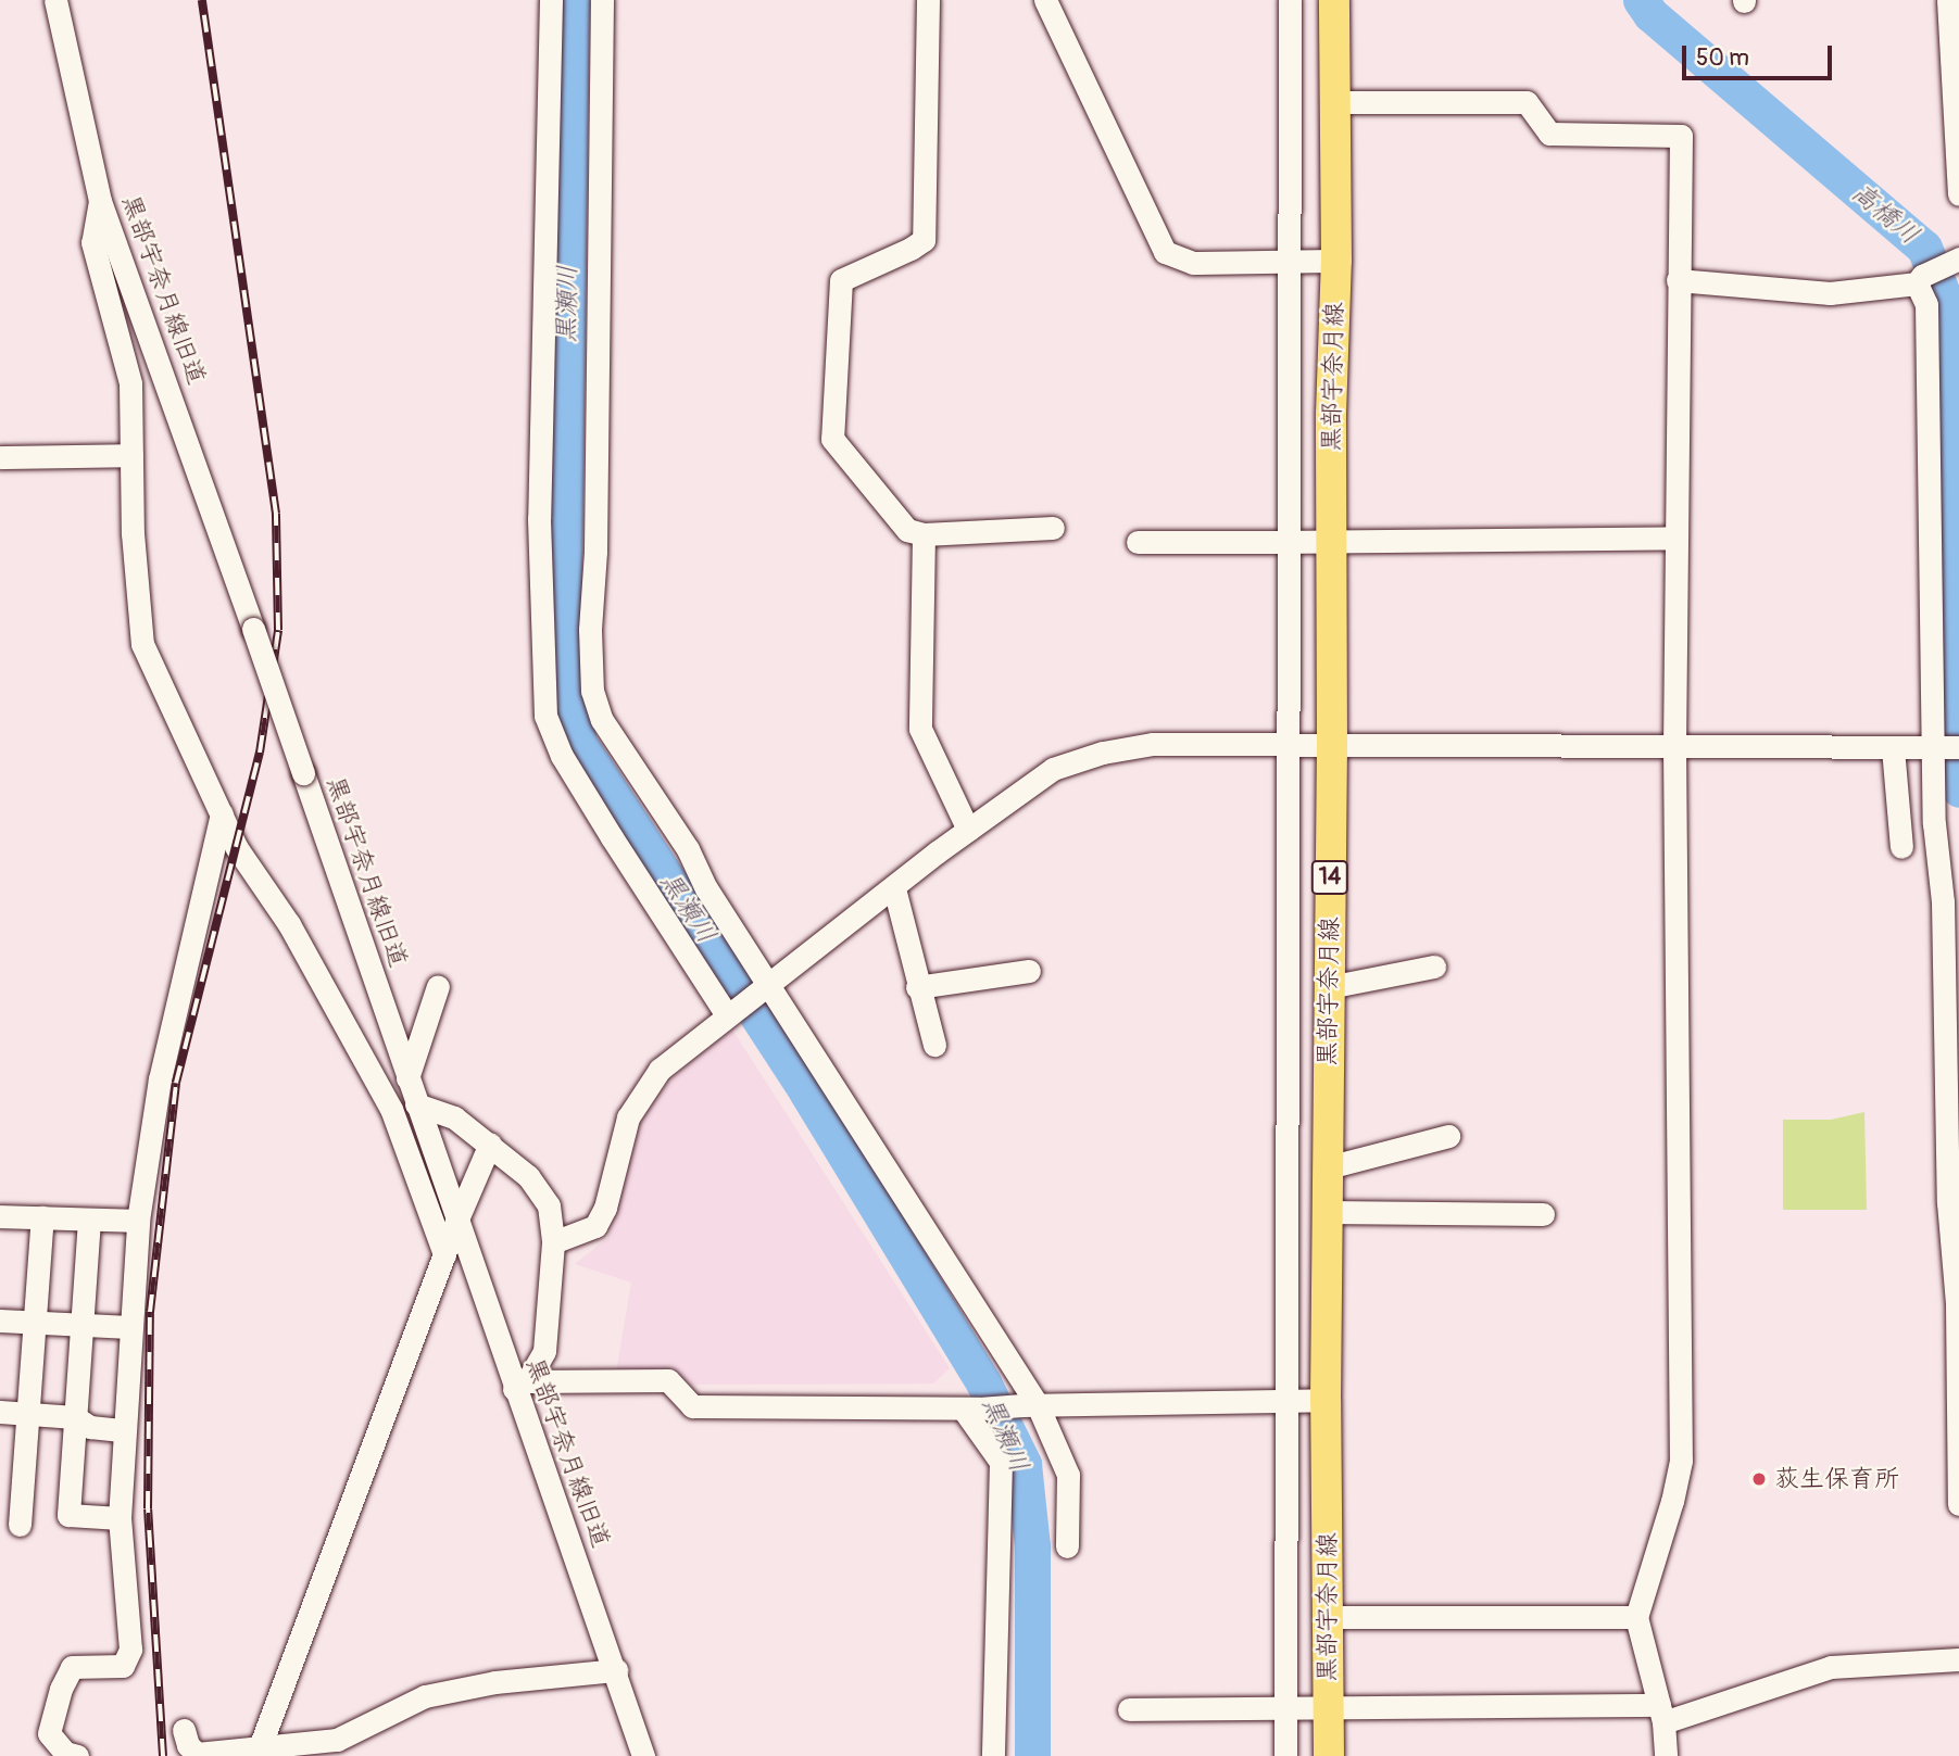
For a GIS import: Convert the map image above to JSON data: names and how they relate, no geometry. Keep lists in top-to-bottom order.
{
  "streets": {
    "main road": ["黒部宇奈月線", "14"],
    "street": ["黒部宇奈月線旧道"]
  },
  "water": ["高橋川", "黒瀬川"],
  "places": ["荻生保育所"],
  "scale_bar": "50 m"
}
